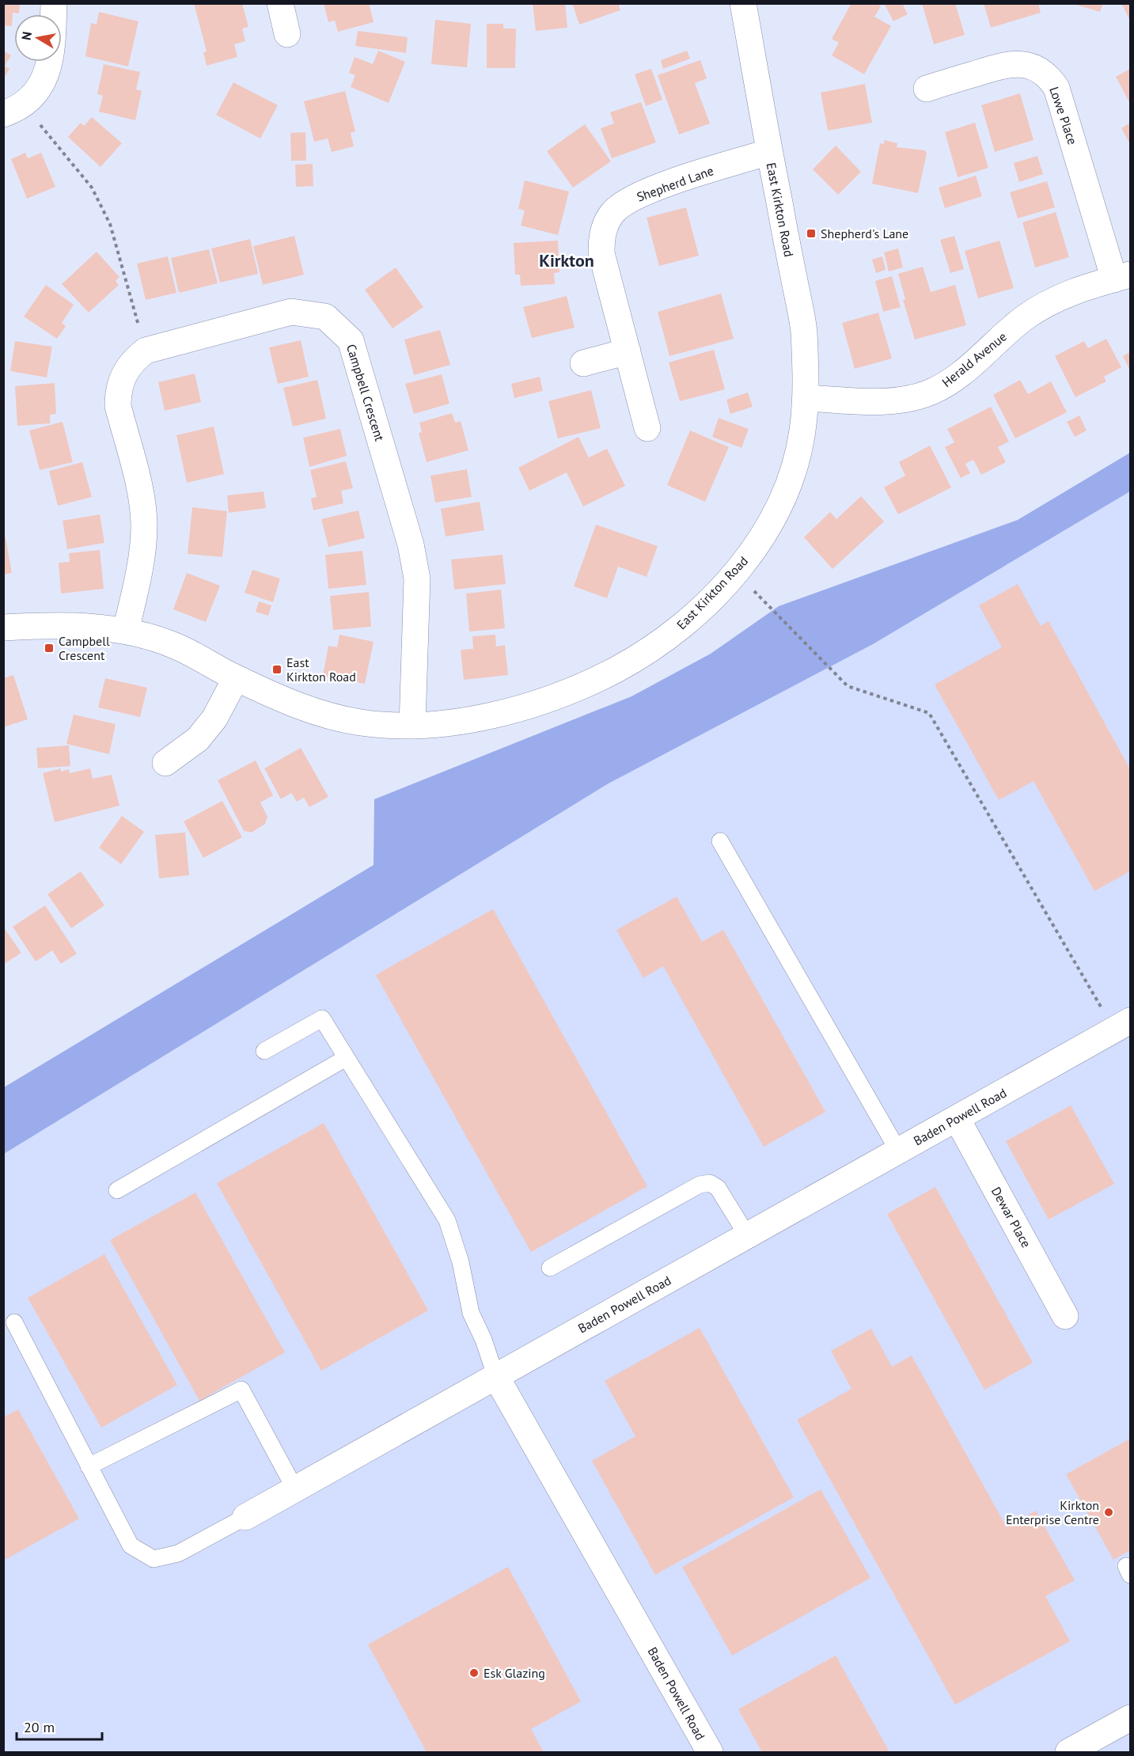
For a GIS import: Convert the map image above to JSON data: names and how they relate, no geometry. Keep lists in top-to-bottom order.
{
  "streets": {
    "street": [
      "Lowe Place",
      "Shepherd Lane",
      "East Kirkton Road",
      "Herald Avenue",
      "Campbell Crescent",
      "Baden Powell Road",
      "Dewar Place"
    ]
  },
  "crossings": [
    ["Lowe Place", "Herald Avenue"],
    ["Shepherd Lane", "East Kirkton Road"],
    ["East Kirkton Road", "Herald Avenue"],
    ["East Kirkton Road", "Campbell Crescent"],
    ["Baden Powell Road", "Dewar Place"]
  ],
  "districts": ["Kirkton"],
  "places": {
    "transit": ["Shepherd's Lane", "Campbell Crescent", "East Kirkton Road"],
    "other": ["Kirkton Enterprise Centre", "Esk Glazing"]
  },
  "scale_bar": "20 m",
  "north": "left"
}
